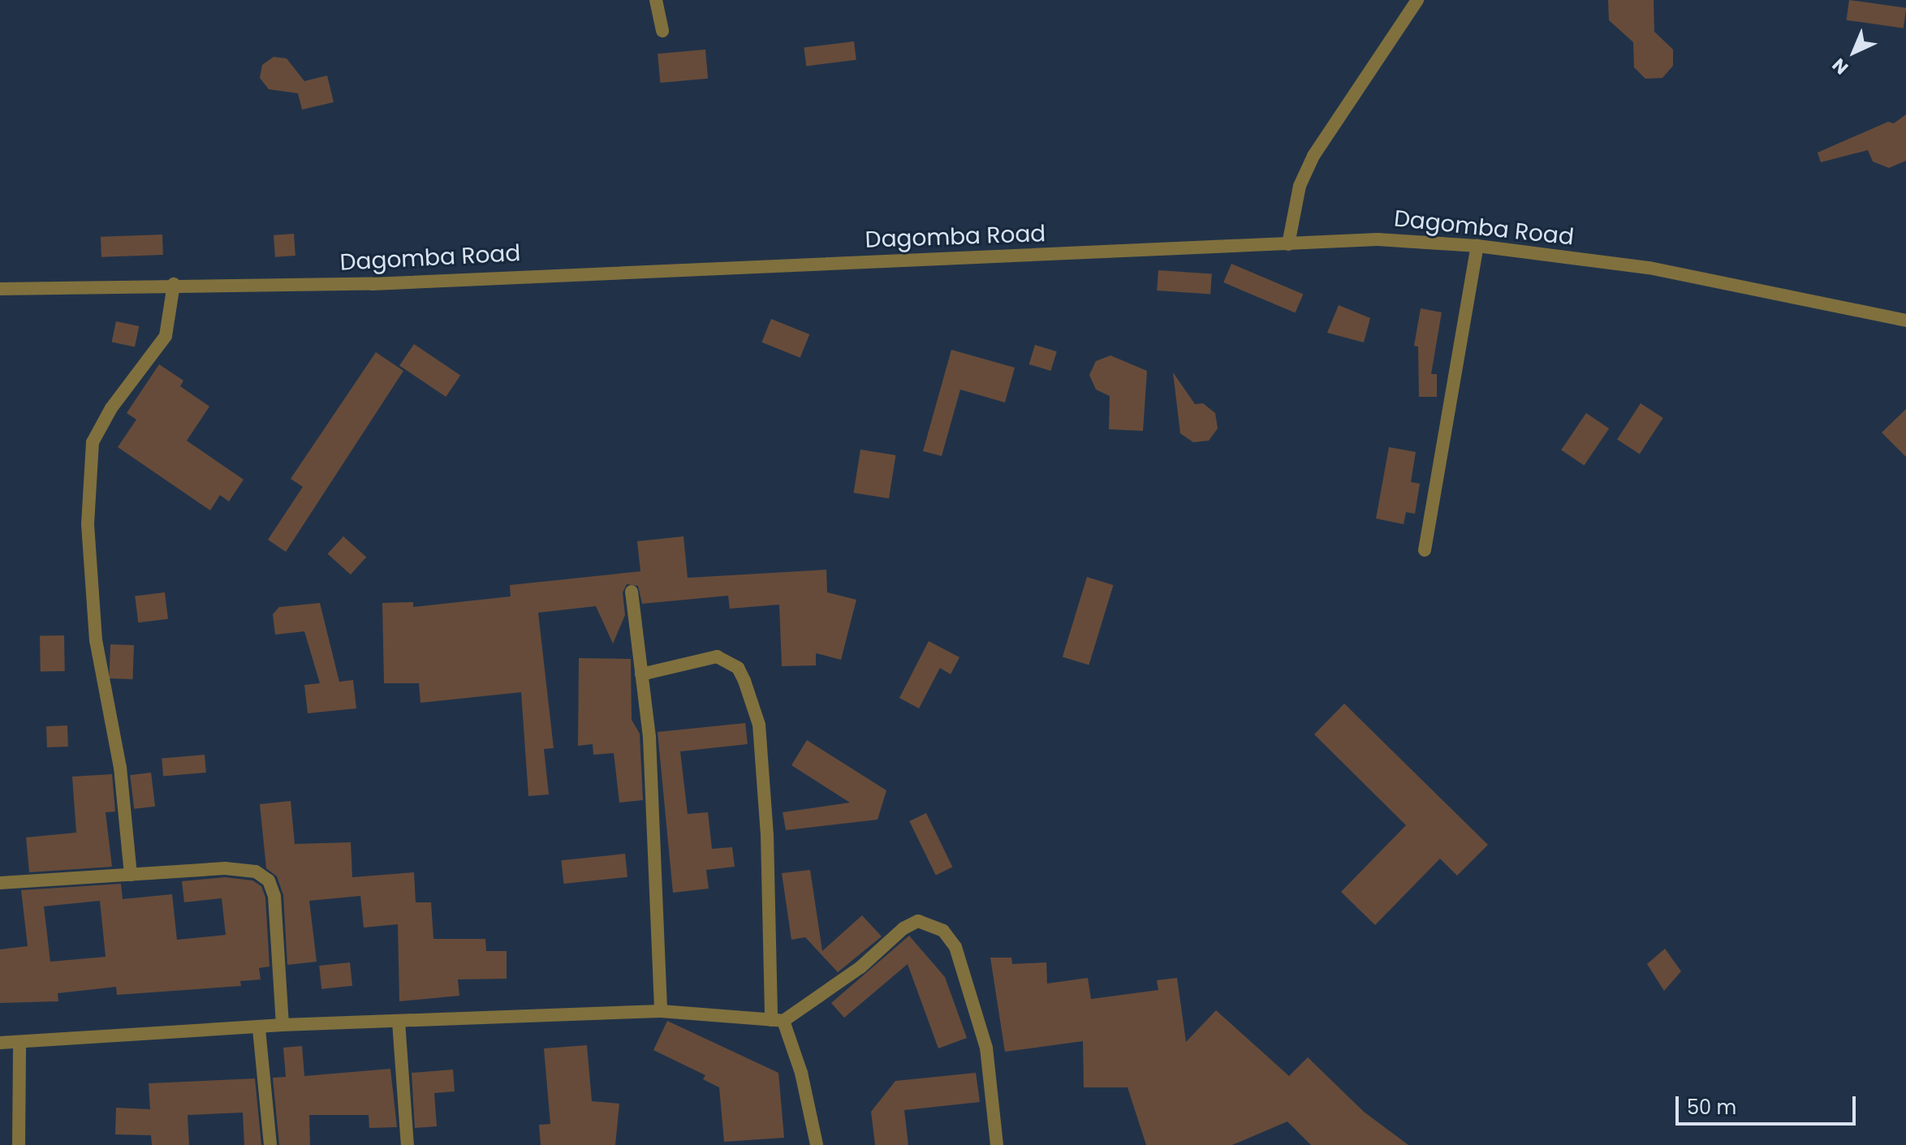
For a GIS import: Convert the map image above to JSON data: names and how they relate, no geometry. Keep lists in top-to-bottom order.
{
  "streets": {
    "street": ["Dagomba Road"]
  },
  "scale_bar": "50 m",
  "north": "bottom left"
}
